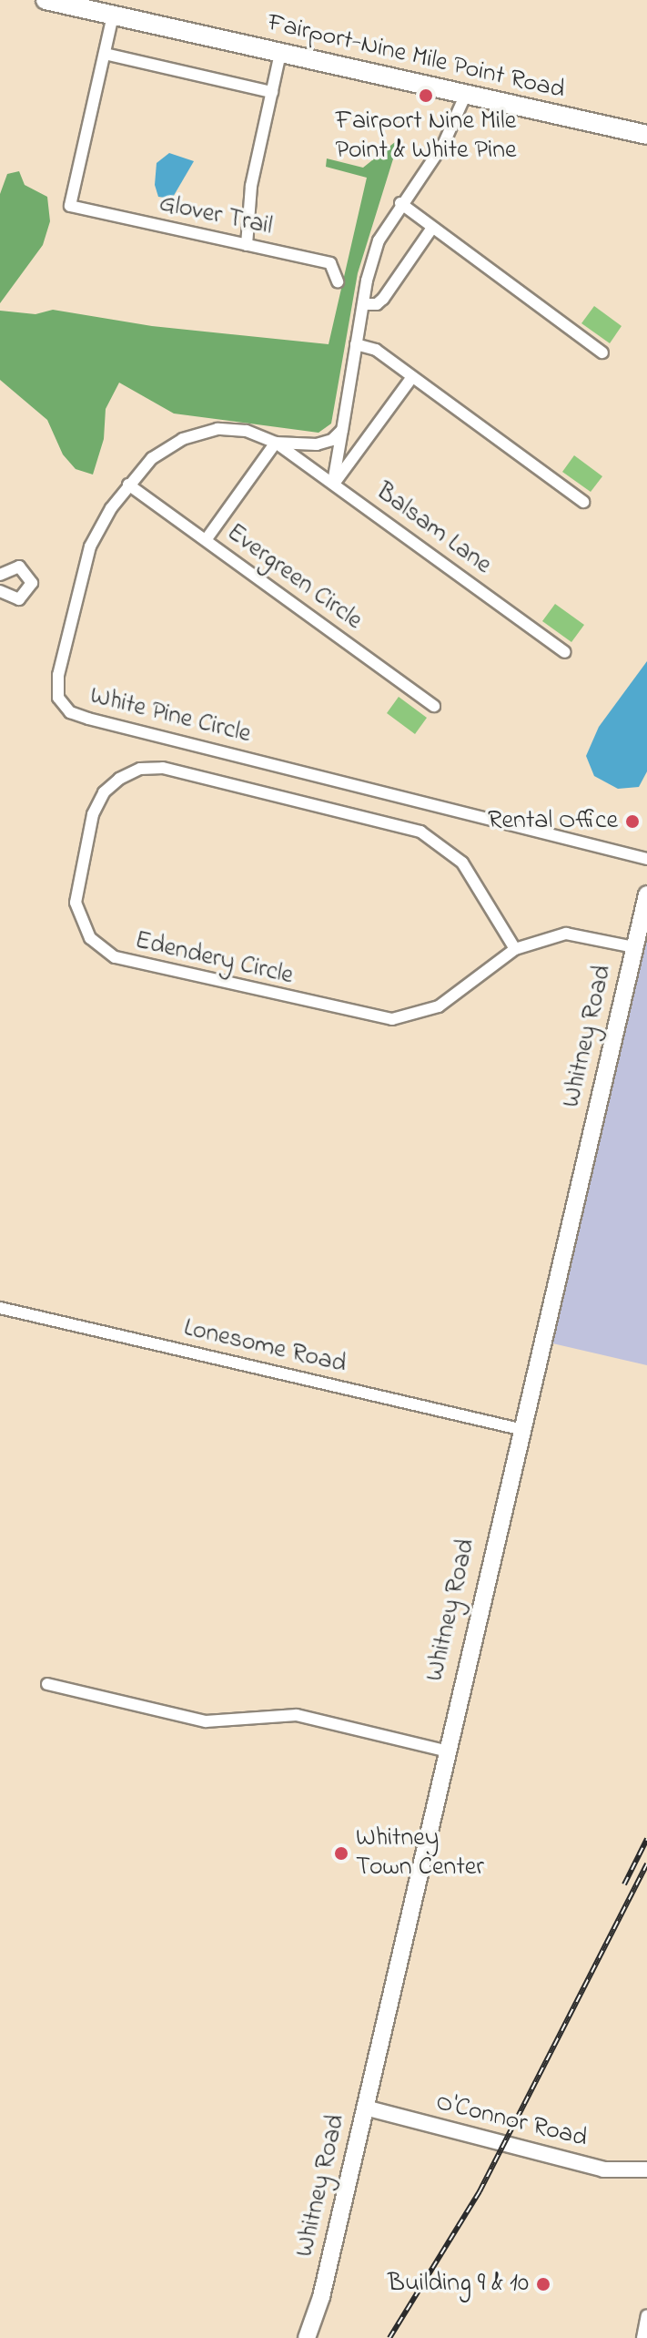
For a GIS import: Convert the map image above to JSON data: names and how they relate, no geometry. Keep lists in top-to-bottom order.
{
  "streets": {
    "main road": ["Fairport-Nine Mile Point Road", "Whitney Road"],
    "street": [
      "Glover Trail",
      "Balsam Lane",
      "Evergreen Circle",
      "White Pine Circle",
      "Edendery Circle",
      "Lonesome Road",
      "O'Connor Road"
    ]
  },
  "crossings": [
    ["Balsam Lane", "White Pine Circle"],
    ["Evergreen Circle", "White Pine Circle"],
    ["Edendery Circle", "Whitney Road"],
    ["Whitney Road", "Lonesome Road"],
    ["Whitney Road", "O'Connor Road"]
  ],
  "places": [
    "Fairport Nine Mile Point & White Pine",
    "Rental Office",
    "Whitney Town Center",
    "Building 9 & 10"
  ]
}
